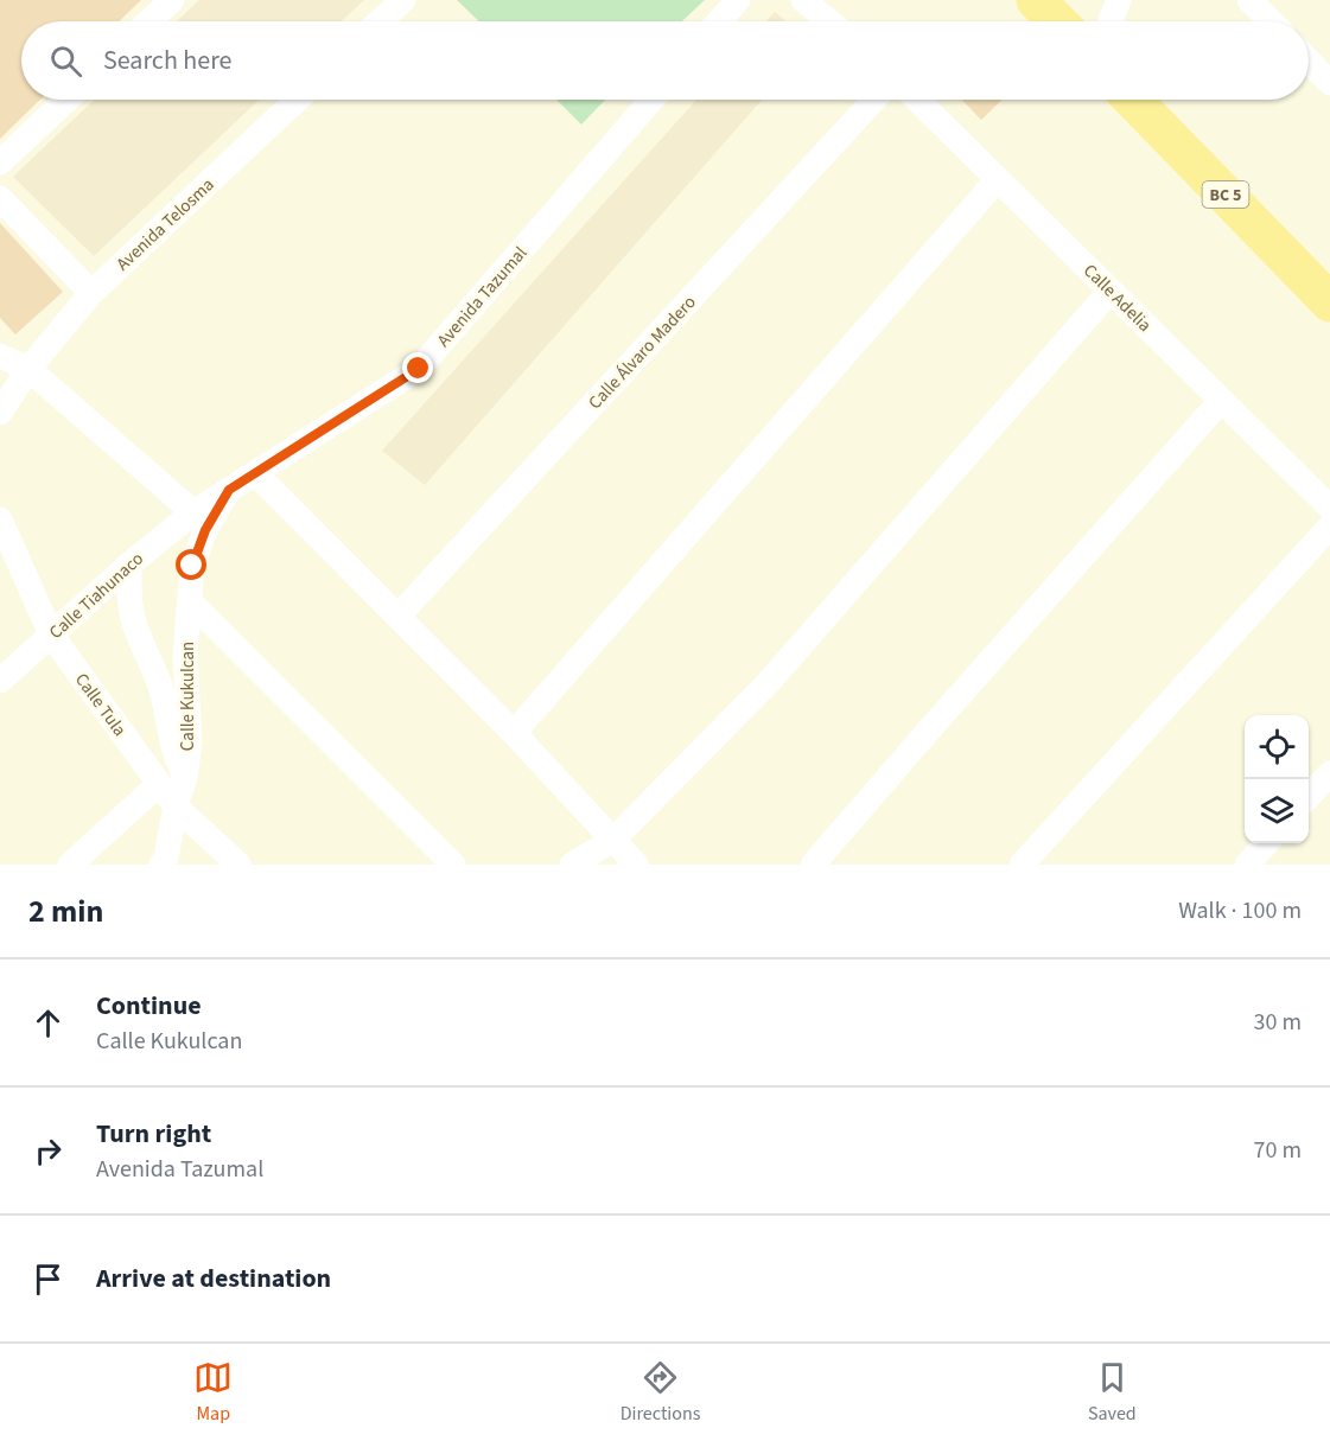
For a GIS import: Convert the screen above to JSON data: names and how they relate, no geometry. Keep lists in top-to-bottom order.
{
  "streets": {
    "main road": ["BC 5"],
    "street": [
      "Avenida Telosma",
      "Avenida Tazumal",
      "Calle Adelia",
      "Calle Álvaro Madero",
      "Calle Tiahunaco",
      "Calle Kukulcan",
      "Calle Tula"
    ]
  },
  "crossings": [
    ["Avenida Tazumal", "Calle Tiahunaco"],
    ["Avenida Tazumal", "Calle Kukulcan"],
    ["Calle Tiahunaco", "Calle Tula"],
    ["Calle Kukulcan", "Calle Tula"]
  ],
  "page": {
    "search": "Search here",
    "heading": ["2 min", "Walk · 100 m"],
    "list": [
      ["Continue", "Calle Kukulcan", "30 m"],
      ["Turn right", "Avenida Tazumal", "70 m"],
      "Arrive at destination"
    ],
    "nav": ["Map", "Directions", "Saved"]
  }
}
